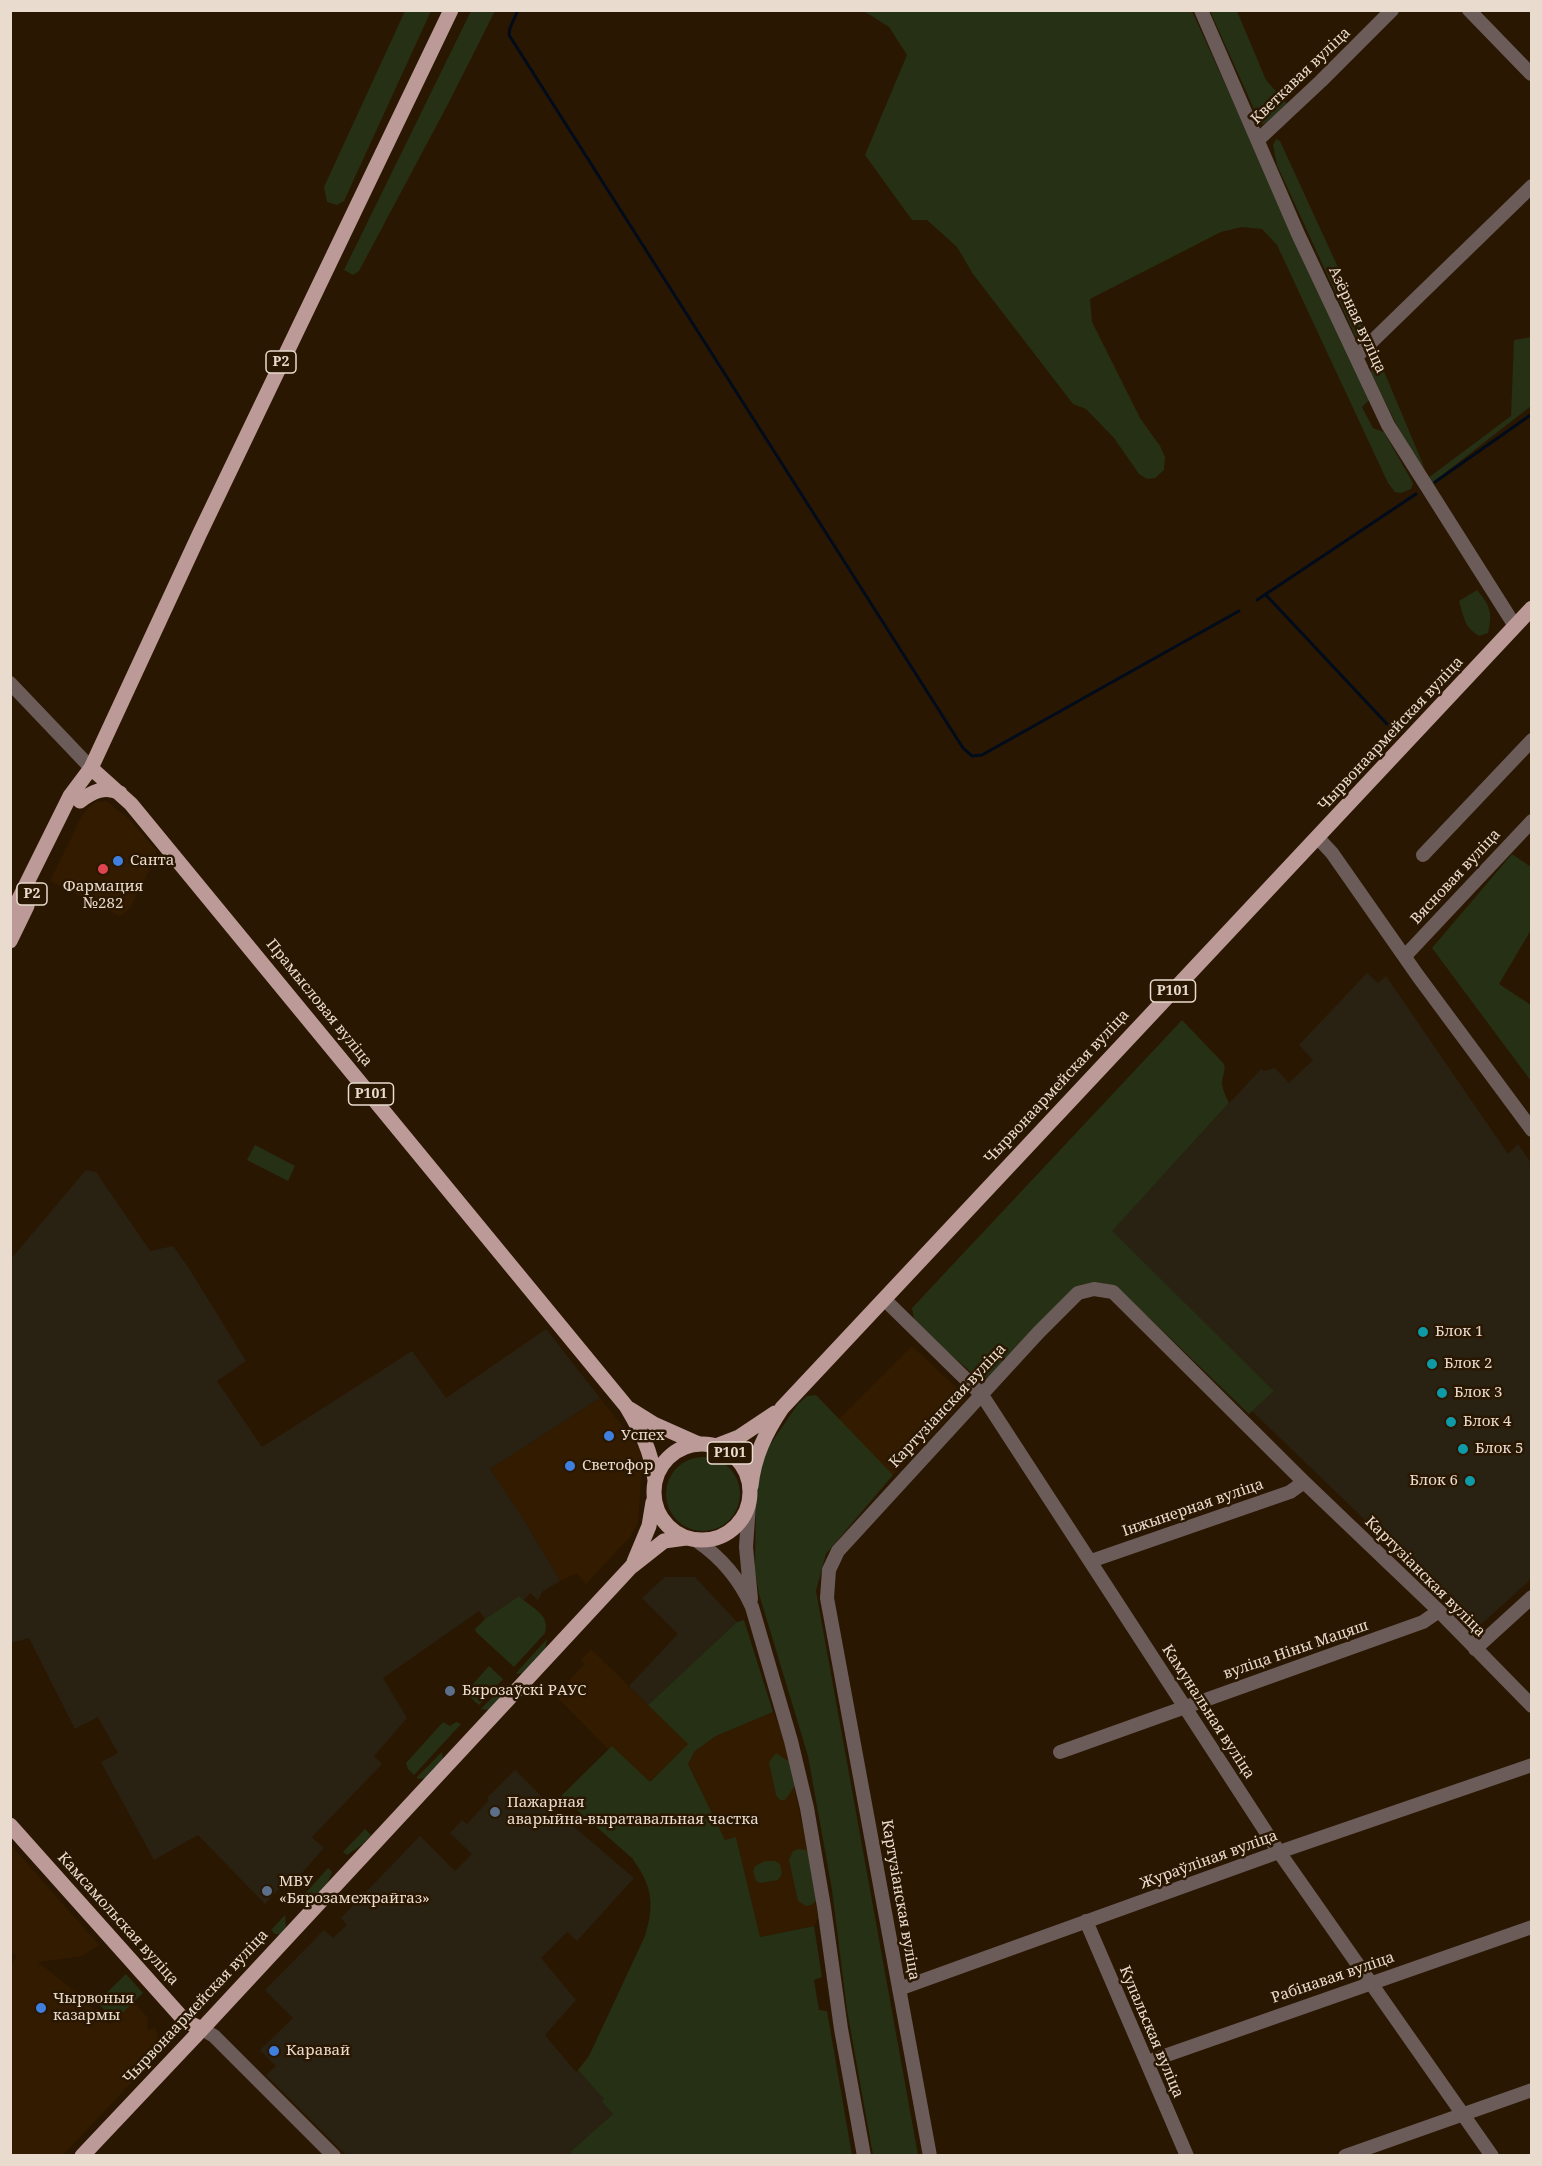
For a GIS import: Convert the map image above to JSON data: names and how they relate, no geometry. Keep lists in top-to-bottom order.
{
  "streets": {
    "main road": [
      "Р2",
      "Чырвонаармейская вуліца",
      "Р101",
      "Прамысловая вуліца",
      "Камсамольская вуліца"
    ],
    "street": [
      "Кветкавая вуліца",
      "Азёрная вуліца",
      "Вясновая вуліца",
      "Картузіанская вуліца",
      "Інжынерная вуліца",
      "вуліца Ніны Мацяш",
      "Камунальная вуліца",
      "Жураўліная вуліца",
      "Рабінавая вуліца",
      "Купальская вуліца"
    ]
  },
  "crossings": [
    ["Кветкавая вуліца", "Азёрная вуліца"],
    ["Азёрная вуліца", "Чырвонаармейская вуліца"],
    ["Р2", "Прамысловая вуліца"],
    ["Чырвонаармейская вуліца", "Р101"],
    ["Чырвонаармейская вуліца", "Прамысловая вуліца"],
    ["Чырвонаармейская вуліца", "Камунальная вуліца"],
    ["Чырвонаармейская вуліца", "Камсамольская вуліца"],
    ["Р101", "Прамысловая вуліца"],
    ["Картузіанская вуліца", "Інжынерная вуліца"],
    ["Картузіанская вуліца", "вуліца Ніны Мацяш"],
    ["Картузіанская вуліца", "Камунальная вуліца"],
    ["Картузіанская вуліца", "Жураўліная вуліца"],
    ["Інжынерная вуліца", "Камунальная вуліца"],
    ["вуліца Ніны Мацяш", "Камунальная вуліца"],
    ["Камунальная вуліца", "Жураўліная вуліца"],
    ["Камунальная вуліца", "Рабінавая вуліца"],
    ["Жураўліная вуліца", "Купальская вуліца"],
    ["Рабінавая вуліца", "Купальская вуліца"]
  ],
  "places": [
    "Санта",
    "Фармация №282",
    "Блок 1",
    "Блок 2",
    "Блок 3",
    "Блок 4",
    "Успех",
    "Блок 5",
    "Светофор",
    "Блок 6",
    "Бярозаўскі РАУС",
    "Пажарная аварыйна-выратавальная частка",
    "МВУ «Бярозамежрайгаз»",
    "Чырвоныя казармы",
    "Каравай"
  ]
}
